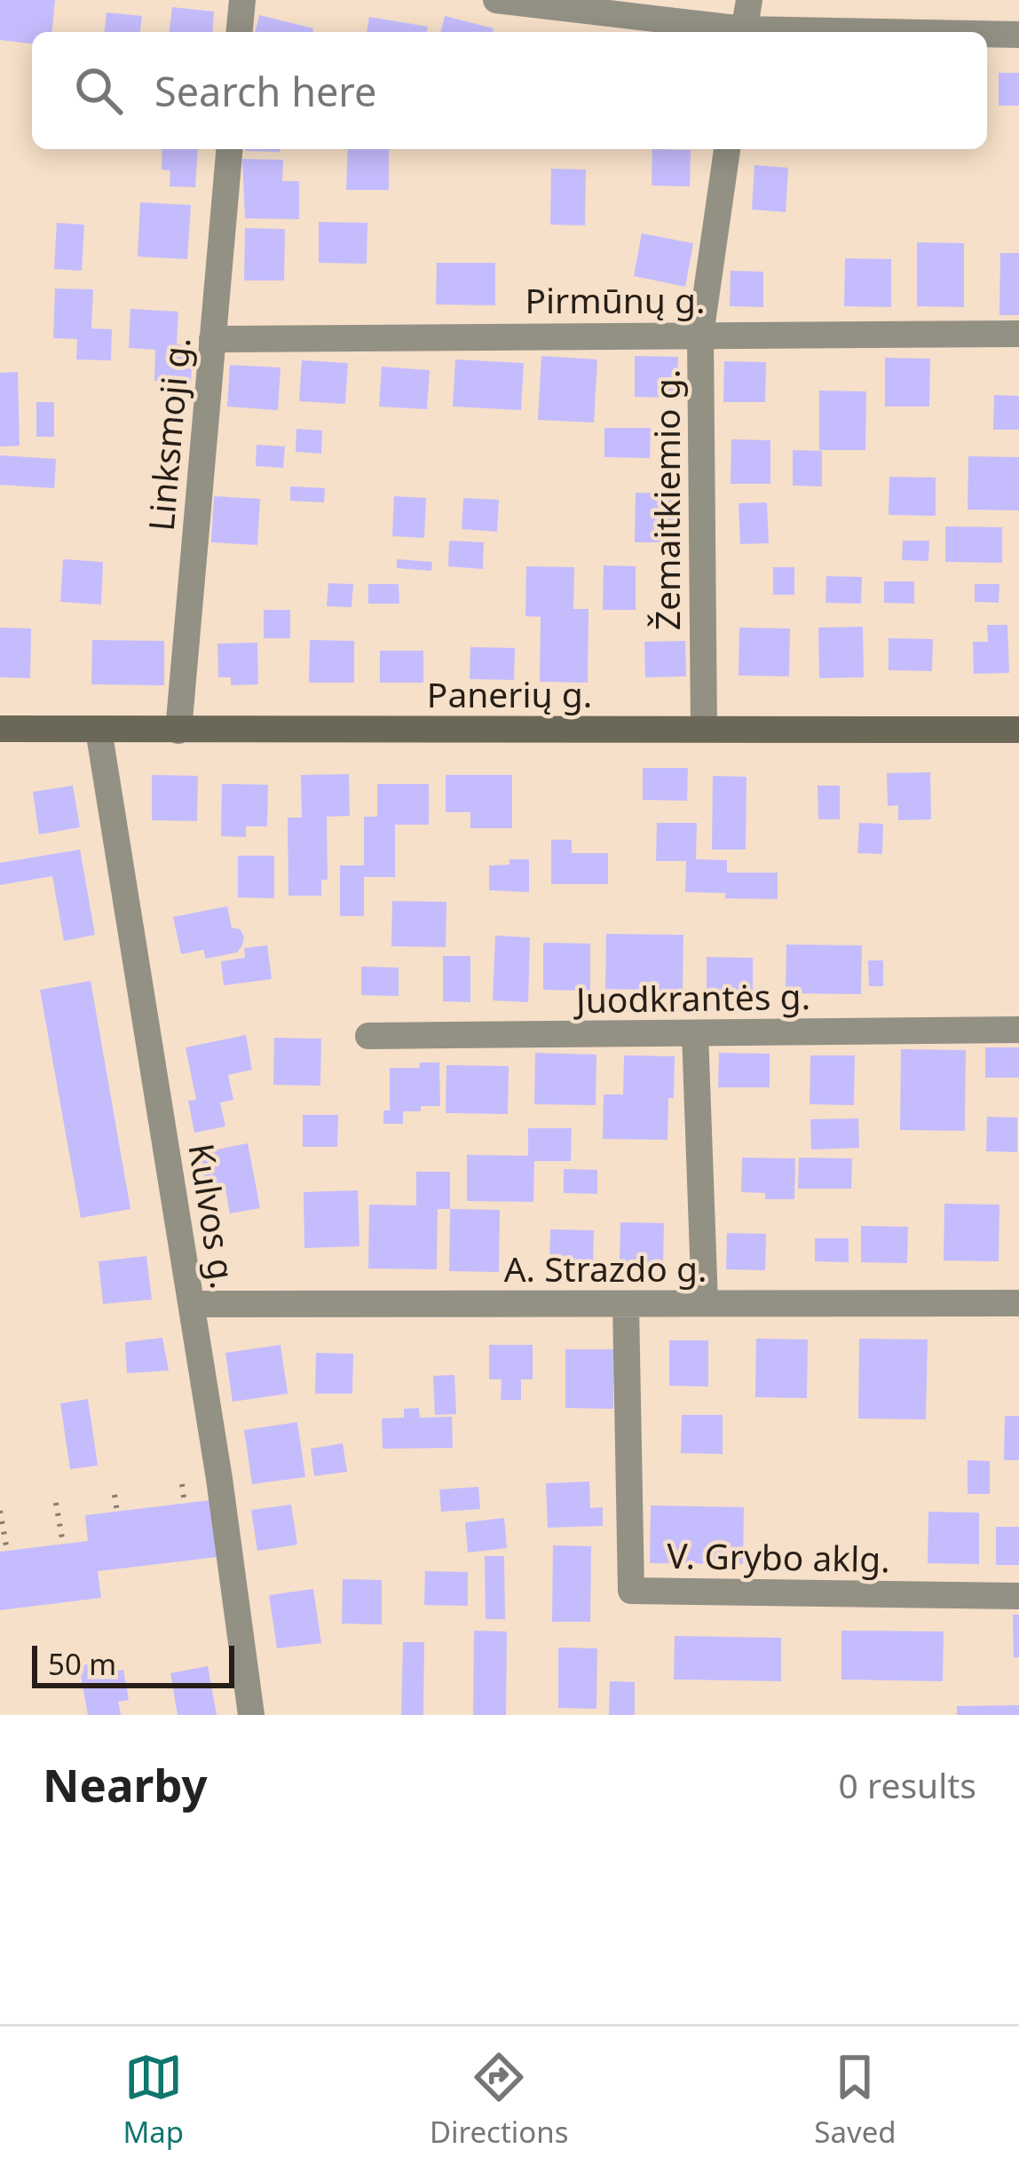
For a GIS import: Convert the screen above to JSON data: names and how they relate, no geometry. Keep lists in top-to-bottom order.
{
  "streets": {
    "main road": ["Panerių g."],
    "street": [
      "Pirmūnų g.",
      "Linksmoji g.",
      "Žemaitkiemio g.",
      "Juodkrantės g.",
      "Kulvos g.",
      "A. Strazdo g.",
      "V. Grybo aklg."
    ]
  },
  "crossings": [
    ["Pirmūnų g.", "Linksmoji g."],
    ["Pirmūnų g.", "Žemaitkiemio g."],
    ["Linksmoji g.", "Panerių g."],
    ["Žemaitkiemio g.", "Panerių g."],
    ["Panerių g.", "Kulvos g."],
    ["Kulvos g.", "A. Strazdo g."],
    ["A. Strazdo g.", "V. Grybo aklg."]
  ],
  "scale_bar": "50 m",
  "page": {
    "search": "Search here",
    "scale": "50 m",
    "heading": ["Nearby", "0 results"],
    "nav": ["Map", "Directions", "Saved"]
  }
}
